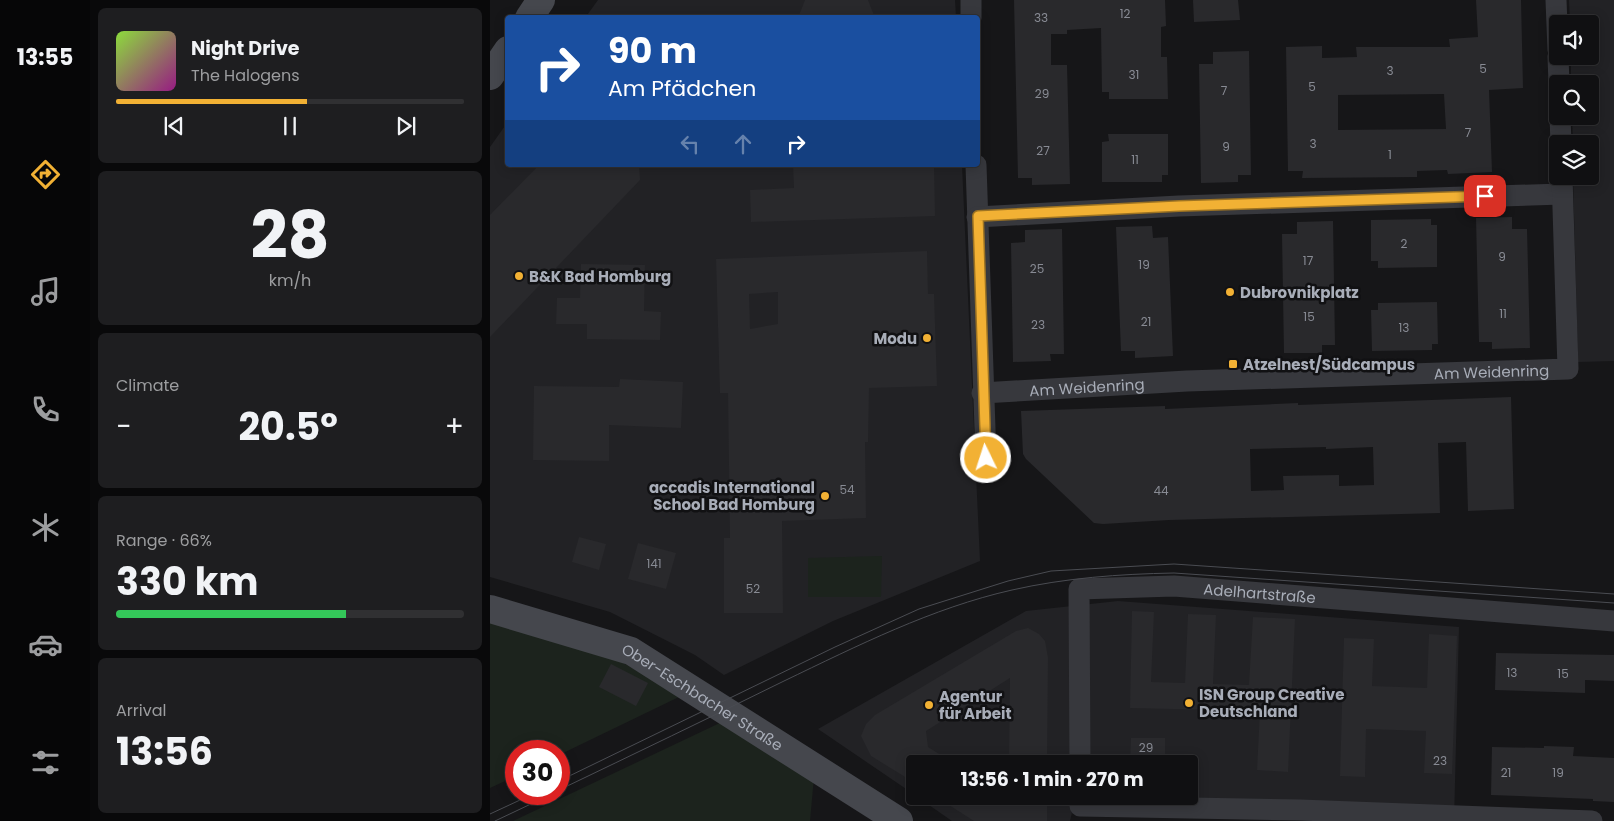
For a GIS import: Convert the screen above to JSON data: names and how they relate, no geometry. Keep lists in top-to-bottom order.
{
  "streets": {
    "street": ["Am Weidenring", "Adelhartstraße", "Ober-Eschbacher Straße"]
  },
  "places": {
    "other": [
      "B&K Bad Homburg",
      "Dubrovnikplatz",
      "Modu",
      "accadis International School Bad Homburg",
      "ISN Group Creative Deutschland",
      "Agentur für Arbeit"
    ],
    "transit": ["Atzelnest/Südcampus"]
  },
  "house_numbers": [
    "12",
    "33",
    "5",
    "3",
    "31",
    "5",
    "7",
    "29",
    "7",
    "3",
    "9",
    "27",
    "1",
    "11",
    "2",
    "9",
    "17",
    "19",
    "25",
    "11",
    "15",
    "21",
    "23",
    "13",
    "54",
    "44",
    "141",
    "52",
    "13",
    "15",
    "29",
    "23",
    "21",
    "19"
  ],
  "page": {
    "tabs": "13:55",
    "turn": ["90 m", "Am Pfädchen"],
    "song": ["Night Drive", "The Halogens"],
    "tile": [
      ["28", "km/h"],
      "Climate",
      ["Range · 66%", "330 km"],
      ["Arrival", "13:56"]
    ],
    "heat": ["−", "20.5°", "+"],
    "limit": "30",
    "trip": "13:56 · 1 min · 270 m"
  }
}
